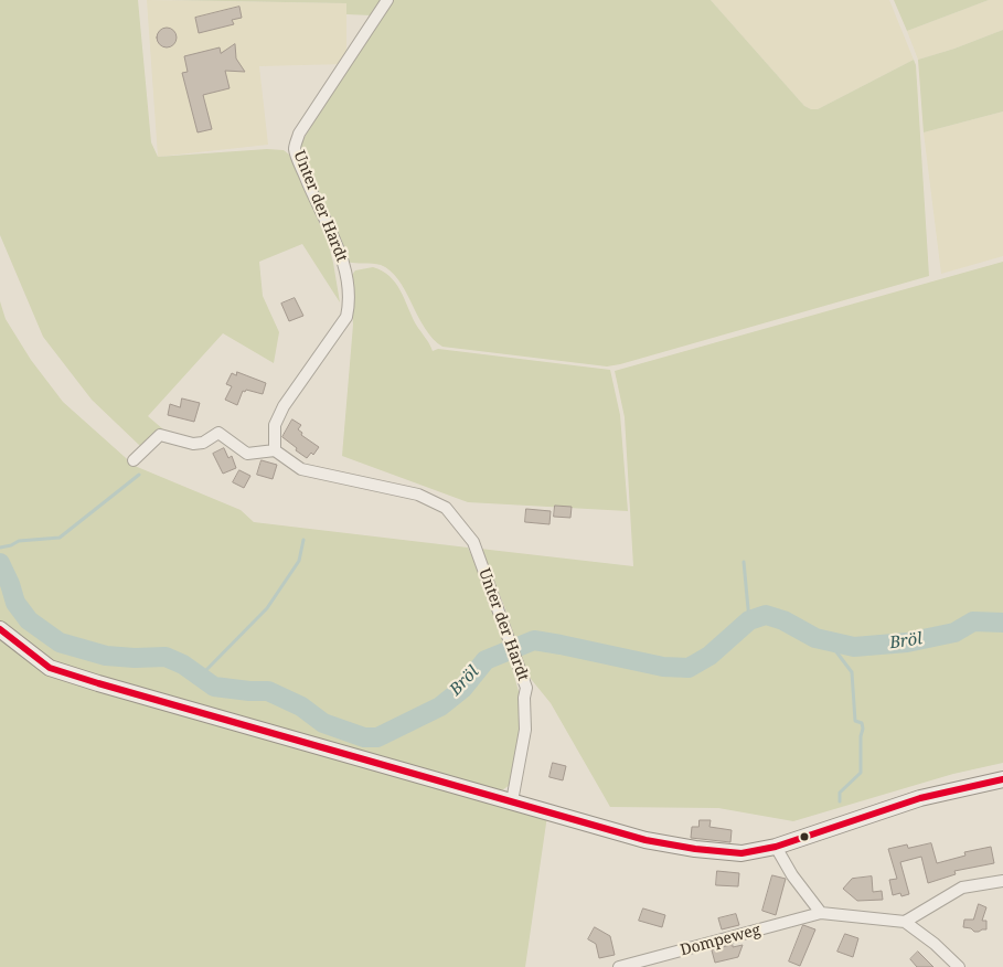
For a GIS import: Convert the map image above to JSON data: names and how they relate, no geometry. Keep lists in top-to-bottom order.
{
  "streets": {
    "street": ["Unter der Hardt", "Dompeweg"]
  },
  "water": ["Bröl"]
}
